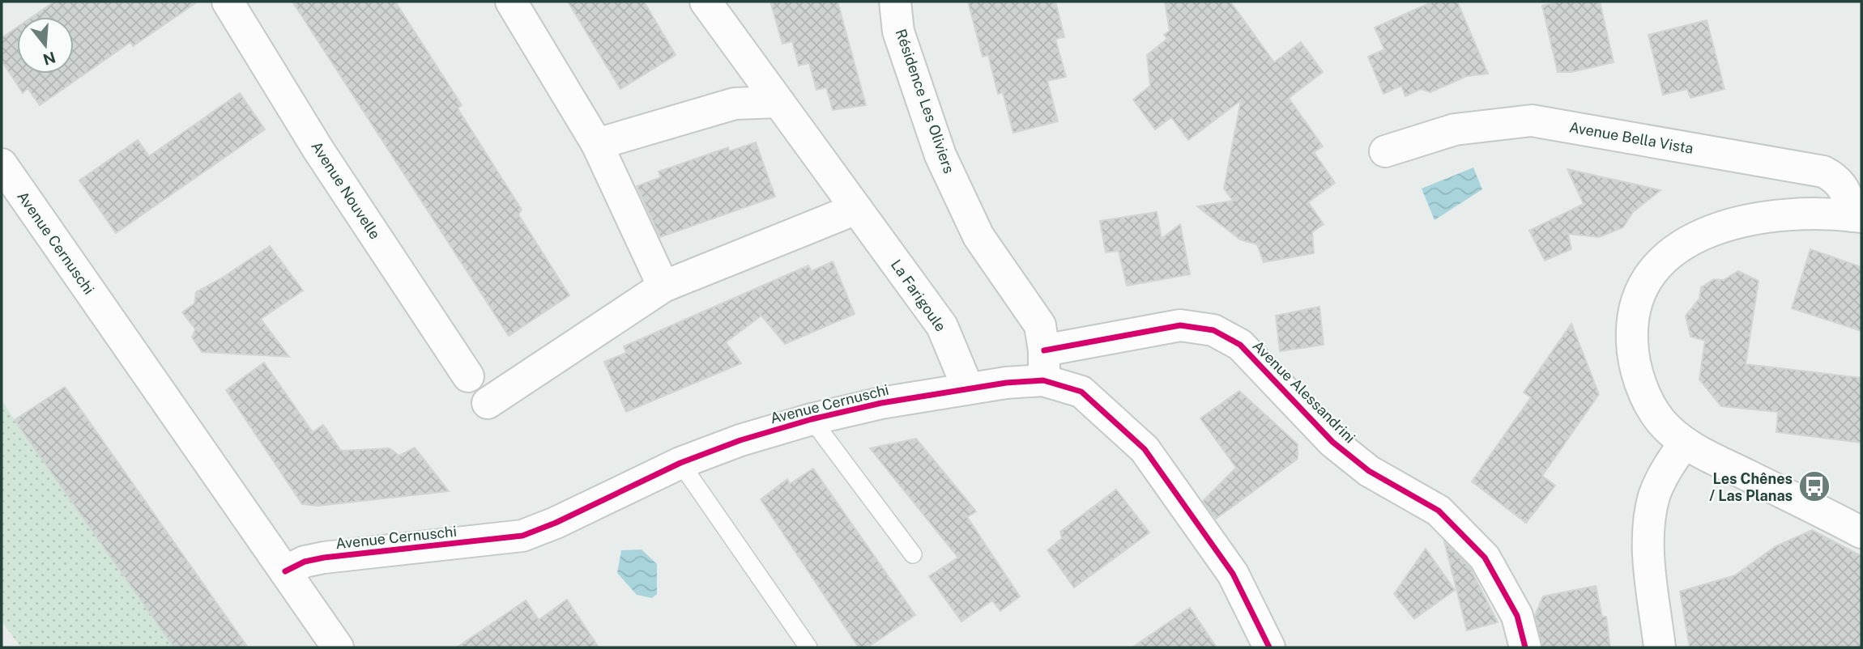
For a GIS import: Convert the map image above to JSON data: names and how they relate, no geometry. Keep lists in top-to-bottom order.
{
  "streets": {
    "street": [
      "Résidence Les Oliviers",
      "Avenue Bella Vista",
      "Avenue Nouvelle",
      "Avenue Cernuschi",
      "La Farigoule",
      "Avenue Alessandrini"
    ]
  },
  "crossings": [
    ["Résidence Les Oliviers", "Avenue Cernuschi"],
    ["Résidence Les Oliviers", "Avenue Alessandrini"],
    ["Avenue Cernuschi", "La Farigoule"],
    ["Avenue Cernuschi", "Avenue Alessandrini"]
  ],
  "places": {
    "bus stop": ["Les Chênes / Las Planas"]
  },
  "north": "bottom"
}
